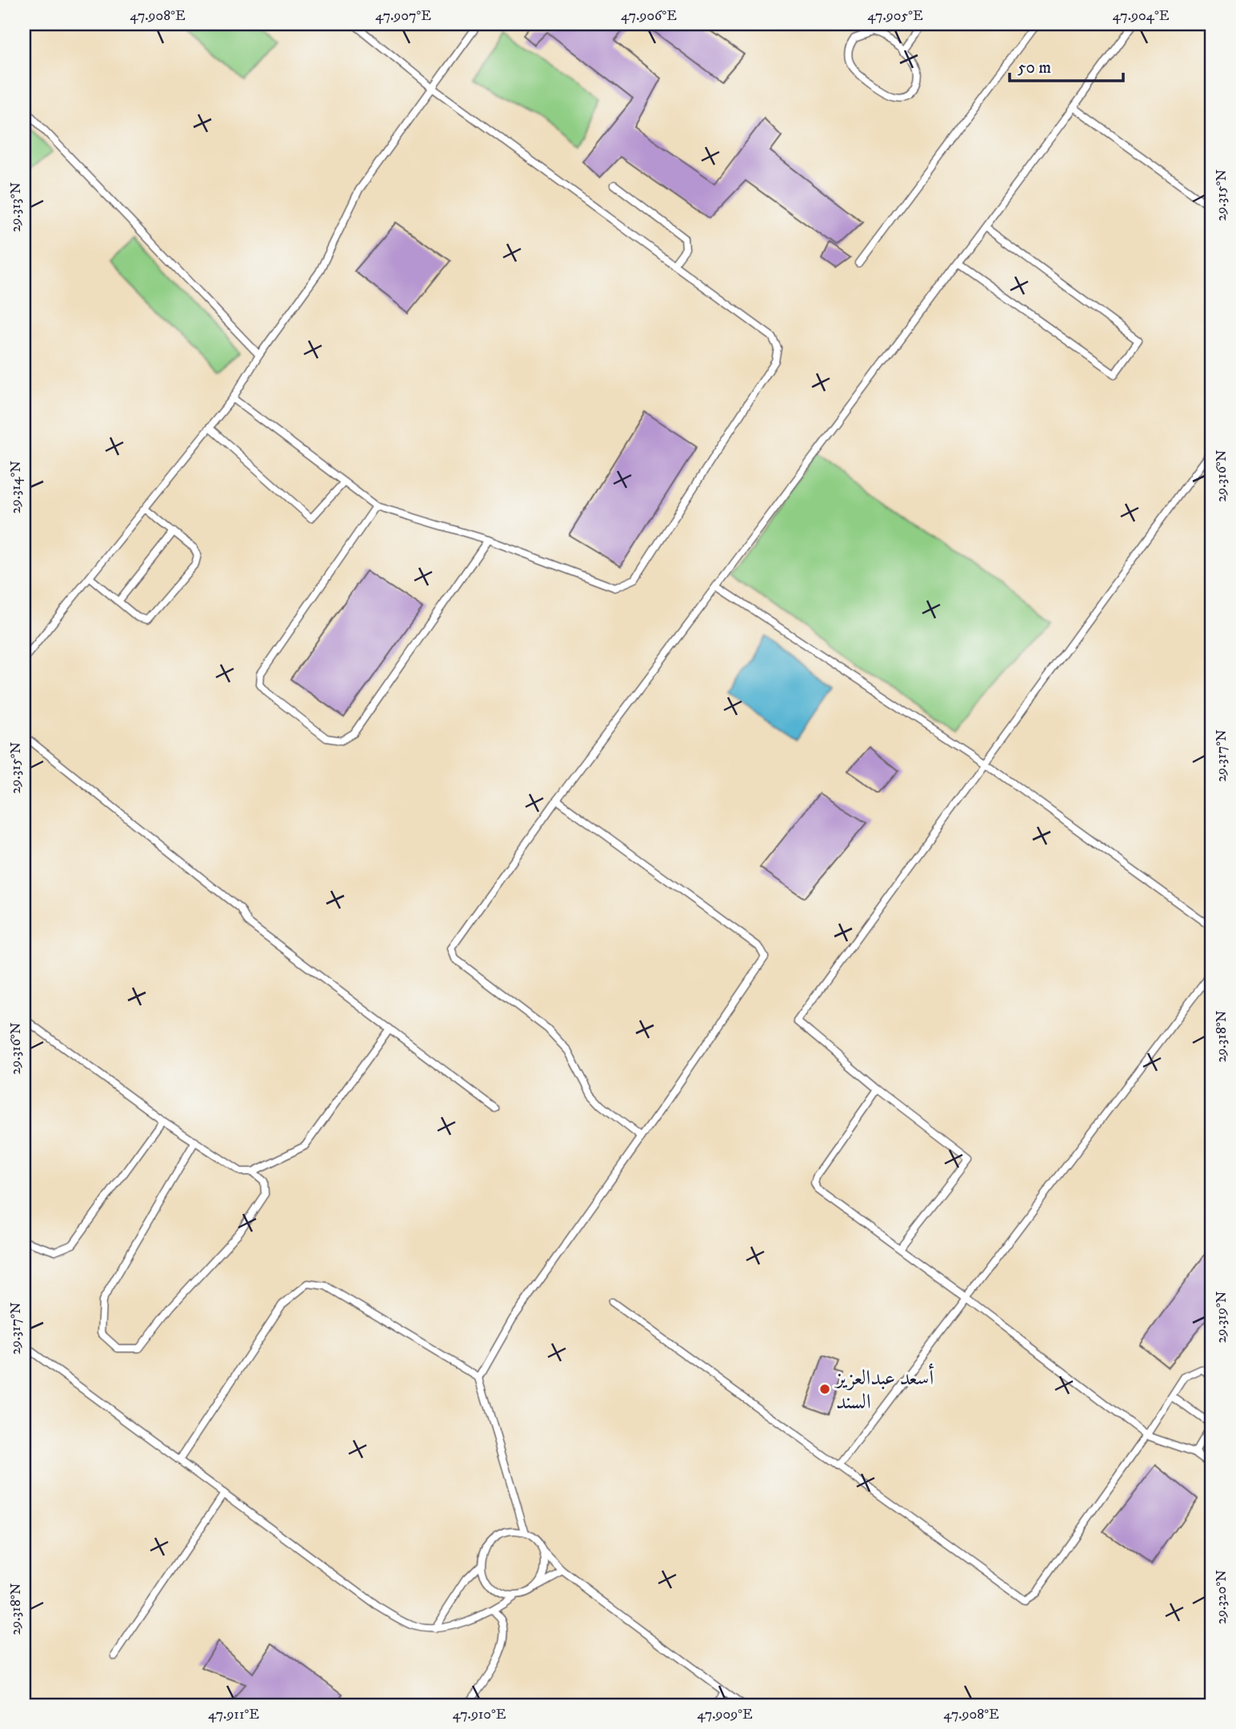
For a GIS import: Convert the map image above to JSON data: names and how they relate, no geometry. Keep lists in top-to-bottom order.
{
  "places": ["أسعد عبدالعزيز السند"],
  "scale_bar": "50 m",
  "coordinates": [
    "47.908°E",
    "47.907°E",
    "47.906°E",
    "47.905°E",
    "47.904°E",
    "29.315°N",
    "29.313°N",
    "29.316°N",
    "29.314°N",
    "29.317°N",
    "29.318°N",
    "29.319°N",
    "29.320°N",
    "47.911°E",
    "47.910°E",
    "47.909°E"
  ]
}
